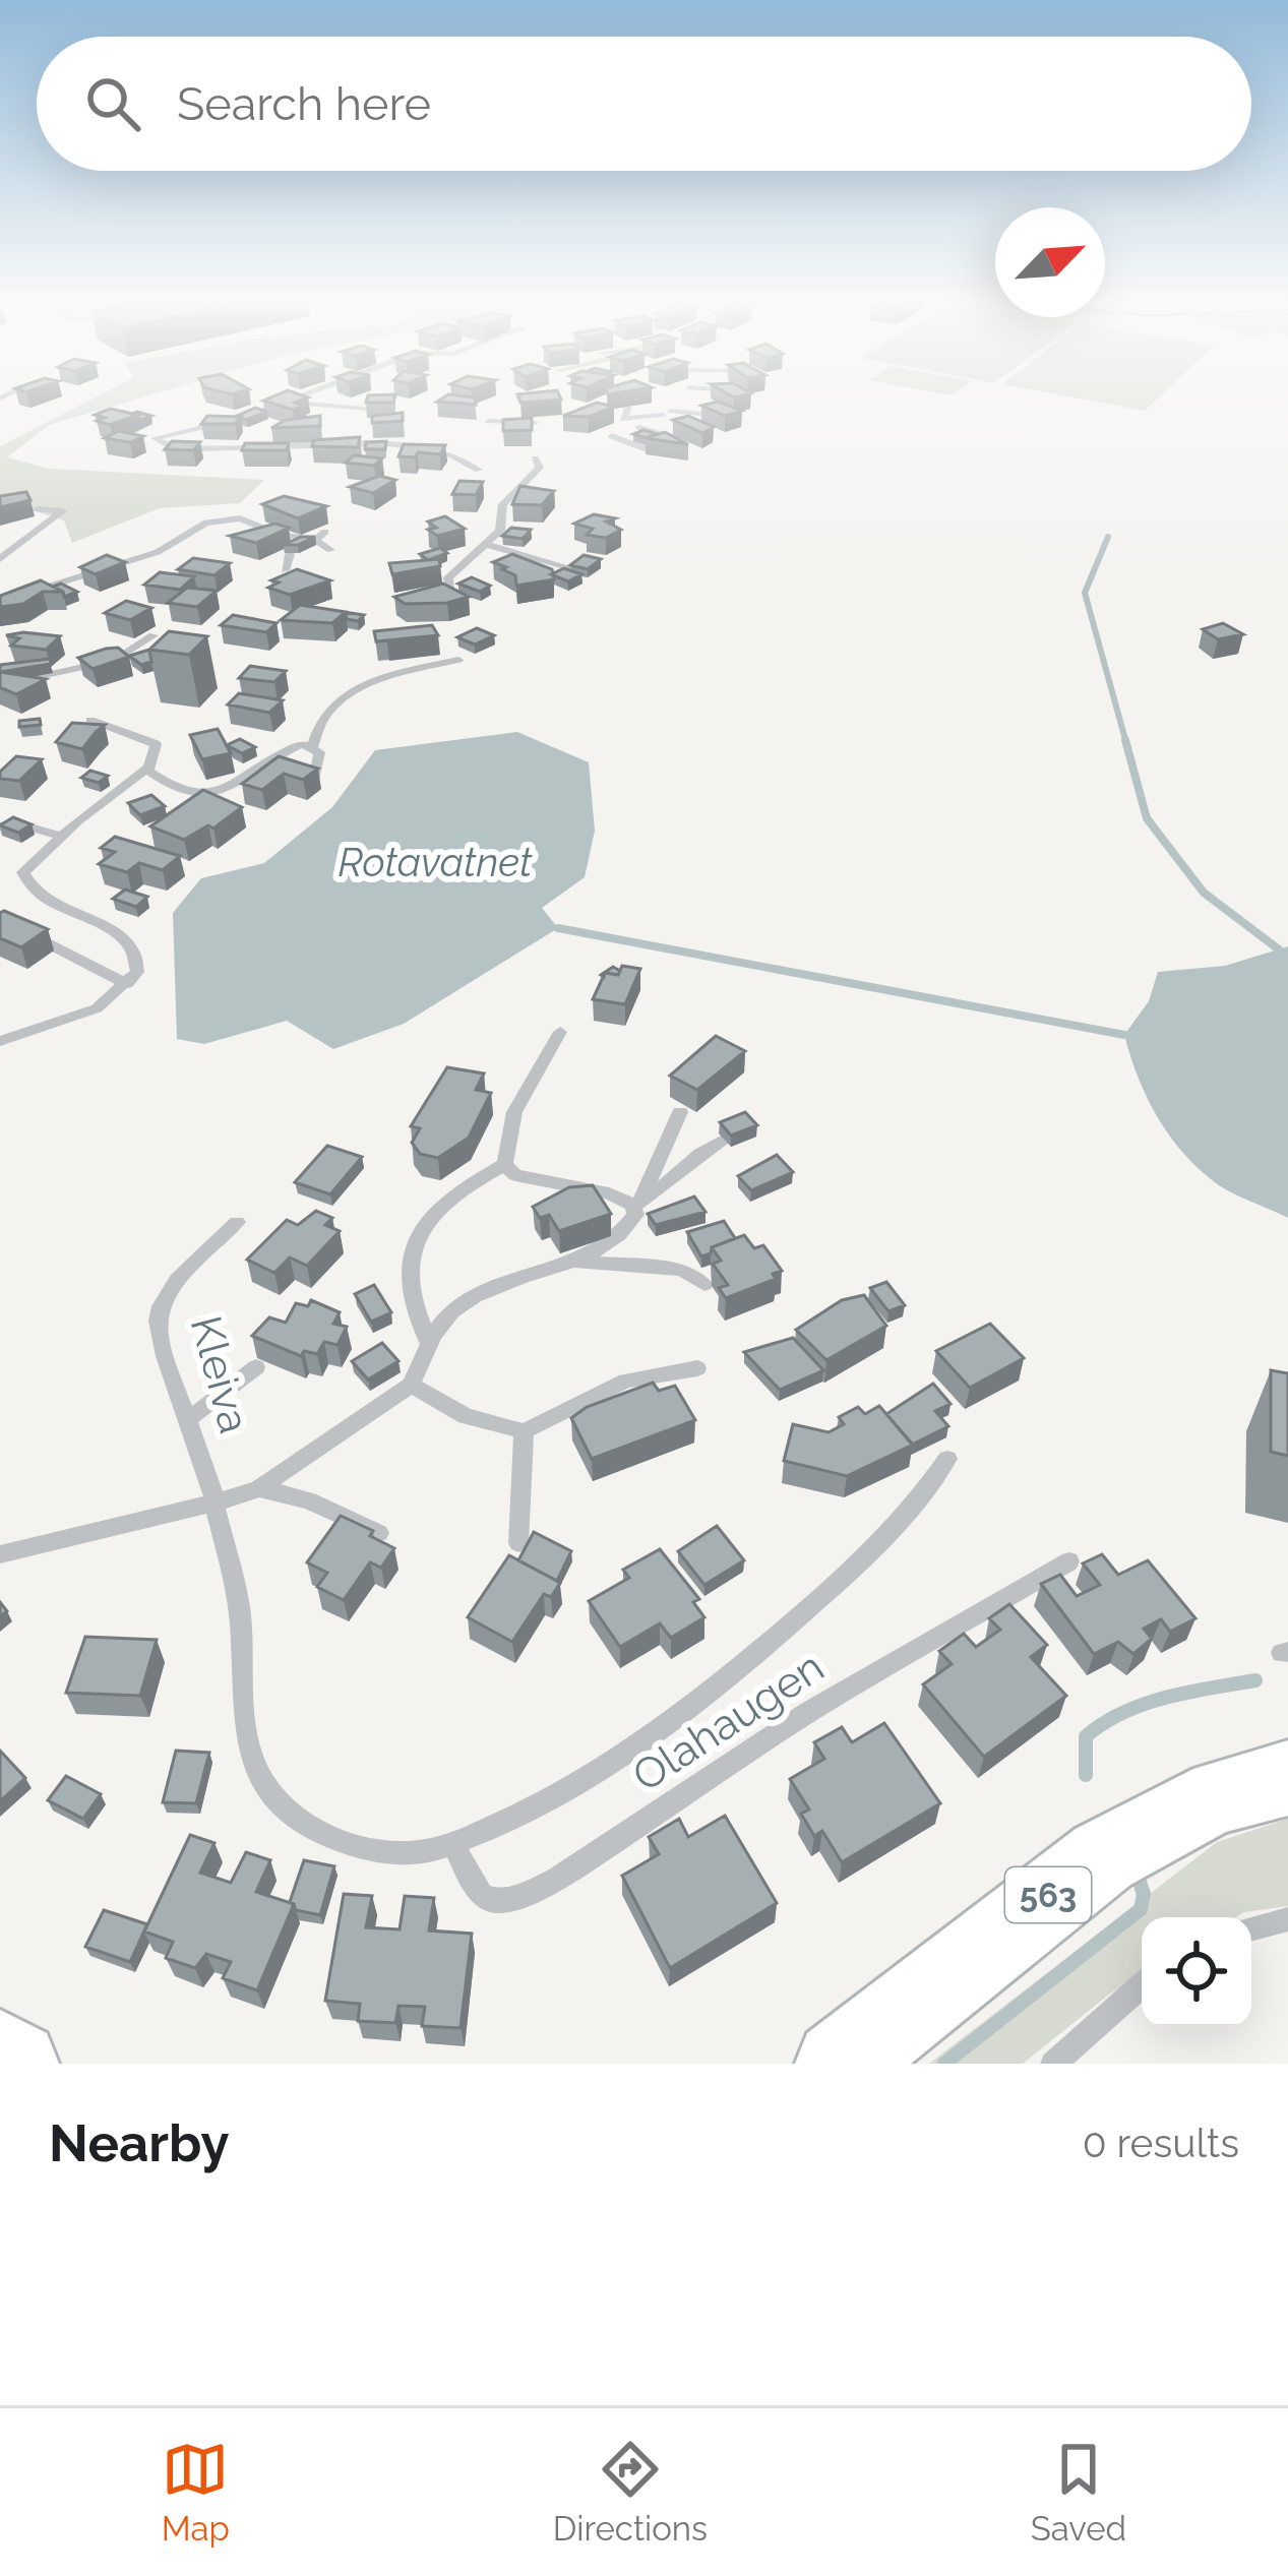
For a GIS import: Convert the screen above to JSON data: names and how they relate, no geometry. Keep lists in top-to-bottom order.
{
  "streets": {
    "main road": ["563"],
    "lane": ["Kleiva", "Olahaugen"]
  },
  "crossings": [
    ["Kleiva", "Olahaugen"]
  ],
  "water": ["Rotavatnet"],
  "north": "top right",
  "page": {
    "search": "Search here",
    "heading": ["Nearby", "0 results"],
    "nav": ["Map", "Directions", "Saved"]
  }
}
